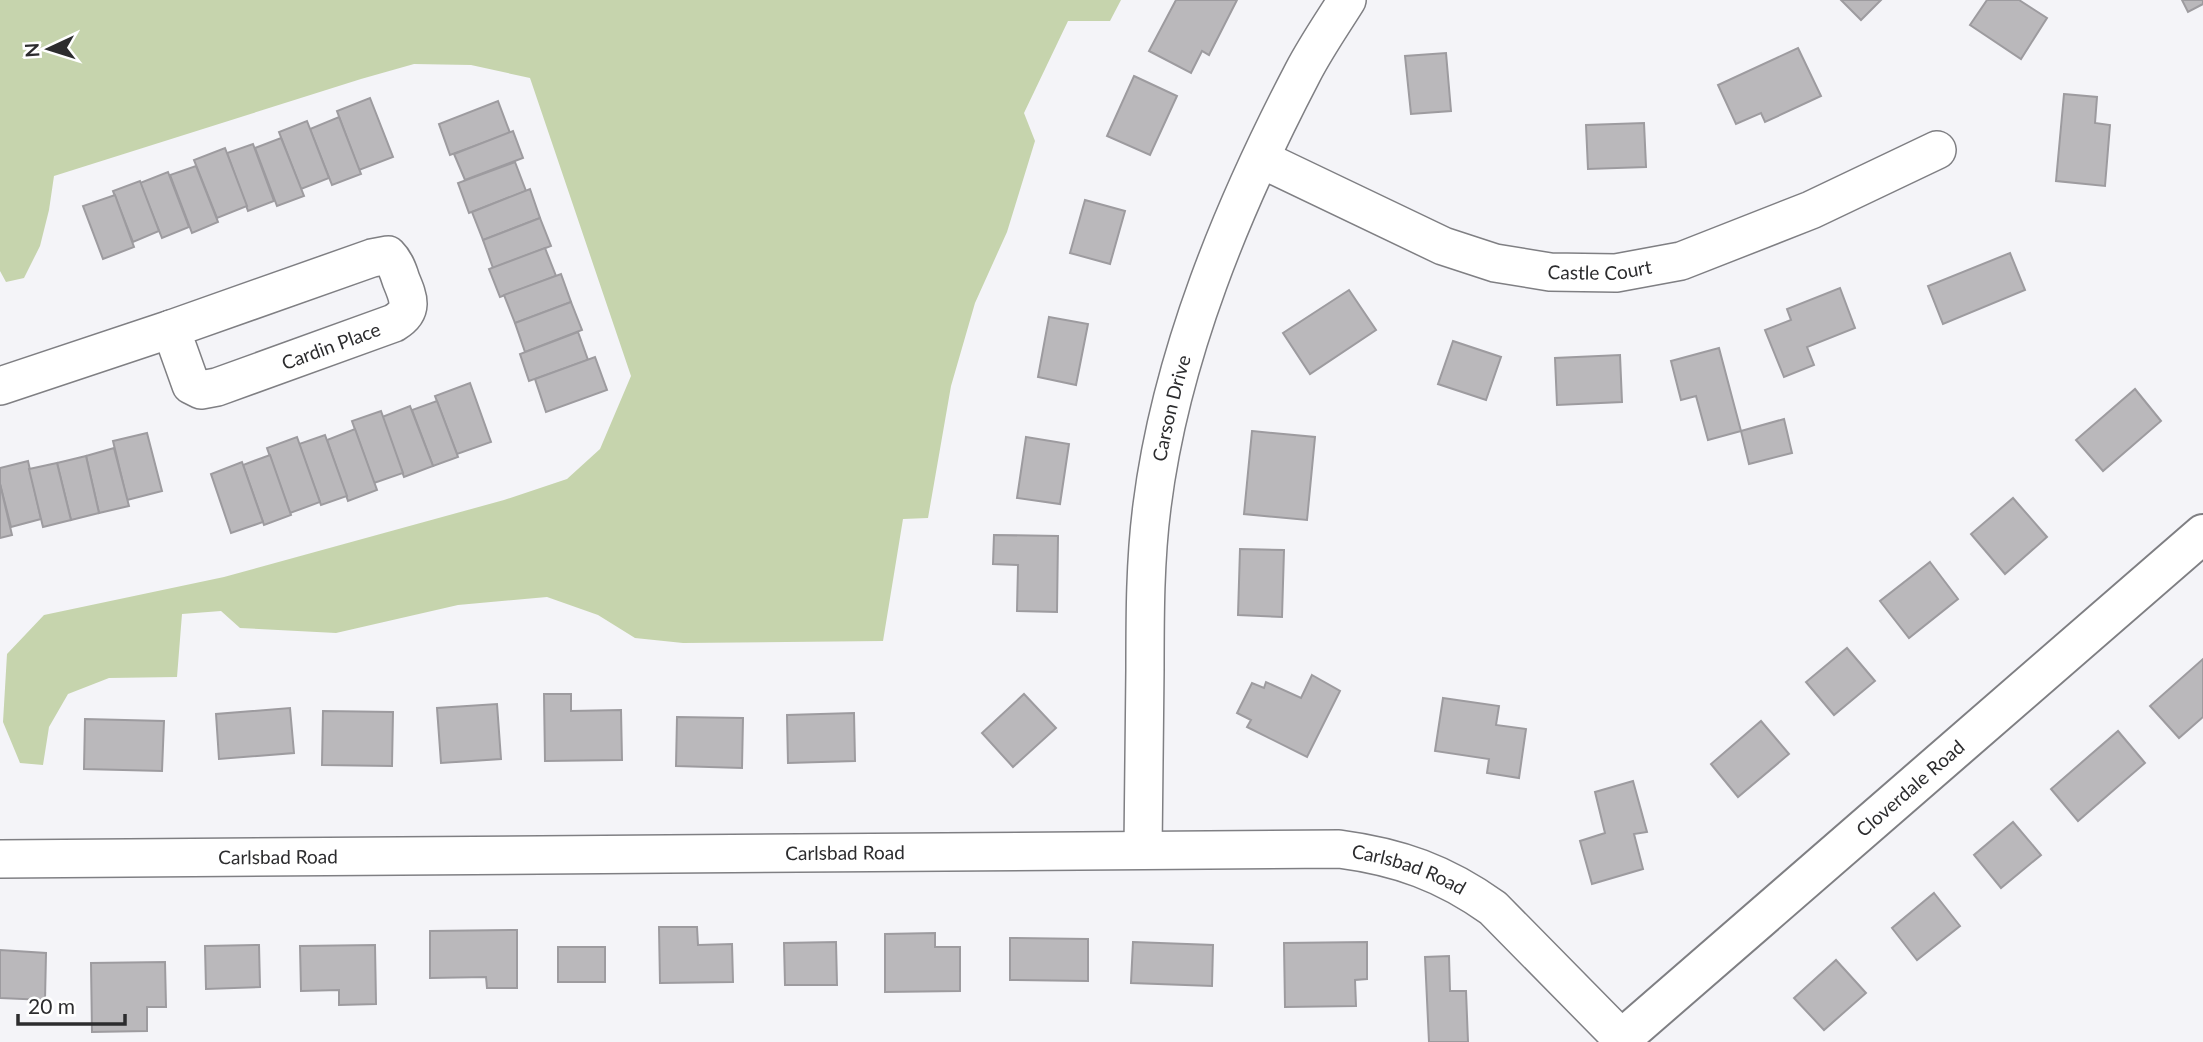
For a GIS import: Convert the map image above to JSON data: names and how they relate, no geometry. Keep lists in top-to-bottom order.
{
  "streets": {
    "street": [
      "Castle Court",
      "Cardin Place",
      "Carson Drive",
      "Cloverdale Road",
      "Carlsbad Road"
    ]
  },
  "crossings": [
    ["Castle Court", "Carson Drive"],
    ["Carson Drive", "Carlsbad Road"],
    ["Cloverdale Road", "Carlsbad Road"]
  ],
  "scale_bar": "20 m",
  "north": "left"
}
